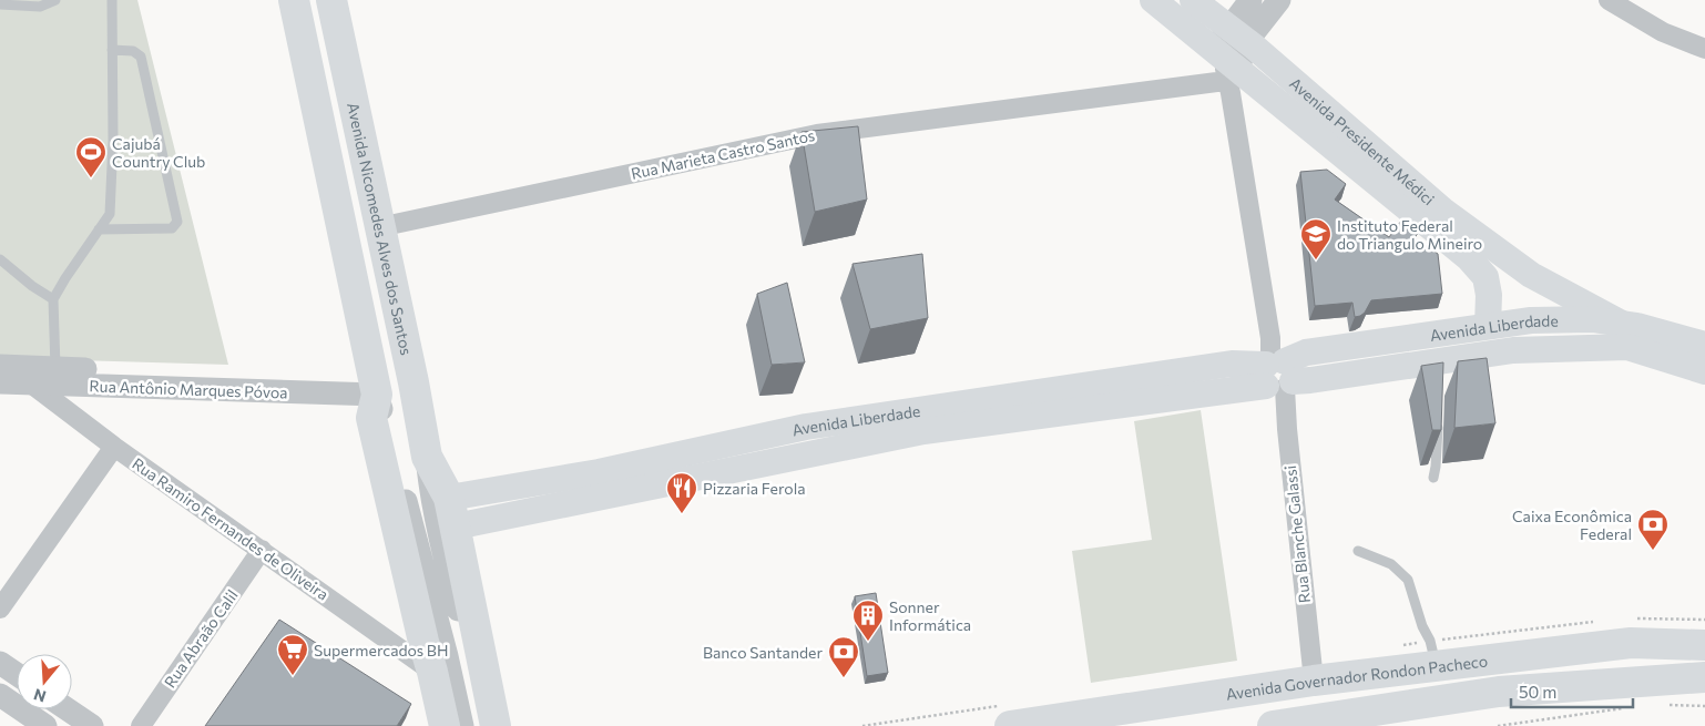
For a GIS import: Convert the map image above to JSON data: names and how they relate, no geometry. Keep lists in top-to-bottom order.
{
  "streets": {
    "main road": [
      "Avenida Presidente Médici",
      "Avenida Nicomedes Alves dos Santos",
      "Avenida Liberdade",
      "Avenida Governador Rondon Pacheco"
    ],
    "street": [
      "Rua Marieta Castro Santos",
      "Rua Antônio Marques Póvoa",
      "Rua Ramiro Fernandes de Oliveira",
      "Rua Blanche Galassi",
      "Rua Abraão Calil"
    ]
  },
  "crossings": [
    ["Avenida Presidente Médici", "Rua Marieta Castro Santos"],
    ["Avenida Presidente Médici", "Avenida Liberdade"],
    ["Rua Marieta Castro Santos", "Avenida Nicomedes Alves dos Santos"],
    ["Avenida Nicomedes Alves dos Santos", "Avenida Liberdade"],
    ["Avenida Nicomedes Alves dos Santos", "Rua Antônio Marques Póvoa"],
    ["Avenida Nicomedes Alves dos Santos", "Rua Ramiro Fernandes de Oliveira"],
    ["Avenida Liberdade", "Rua Blanche Galassi"],
    ["Rua Antônio Marques Póvoa", "Rua Ramiro Fernandes de Oliveira"],
    ["Rua Ramiro Fernandes de Oliveira", "Rua Abraão Calil"],
    ["Rua Blanche Galassi", "Avenida Governador Rondon Pacheco"]
  ],
  "places": {
    "sports": ["Cajubá Country Club"],
    "school or university": ["Instituto Federal do Triangulo Mineiro"],
    "restaurant": ["Pizzaria Ferola"],
    "bank": ["Caixa Econômica Federal", "Banco Santander"],
    "building": ["Sonner Informática"],
    "supermarket": ["Supermercados BH"]
  },
  "scale_bar": "50 m",
  "north": "bottom"
}
